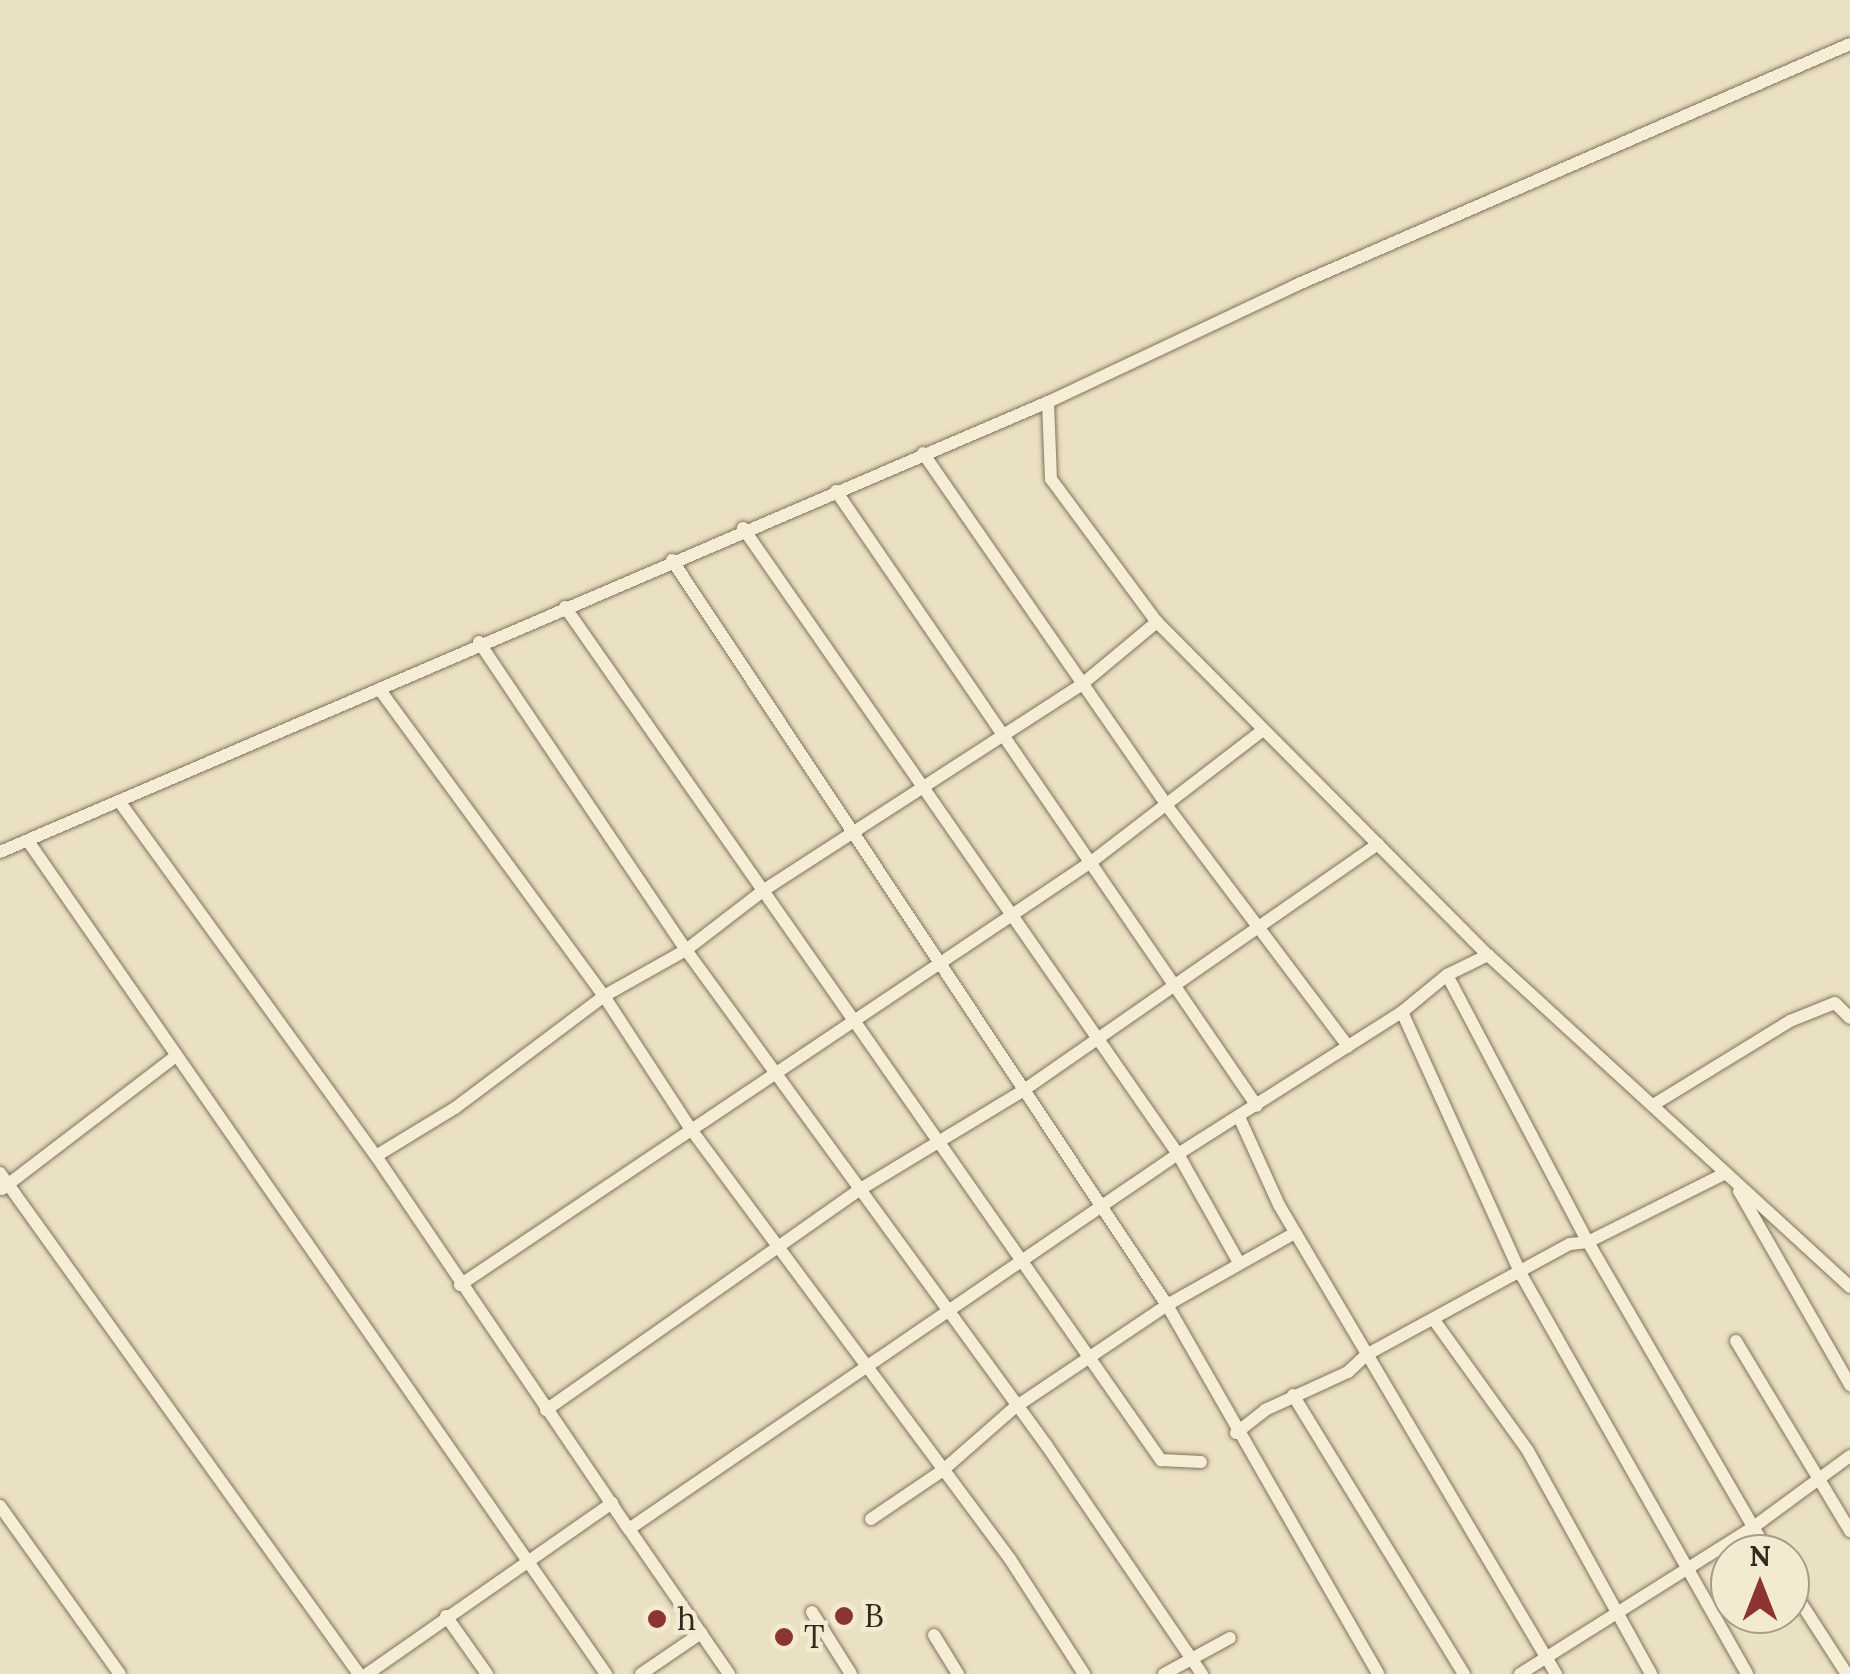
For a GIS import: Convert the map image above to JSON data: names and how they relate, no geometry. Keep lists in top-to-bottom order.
{
  "places": ["B", "h", "T"],
  "north": "top"
}
